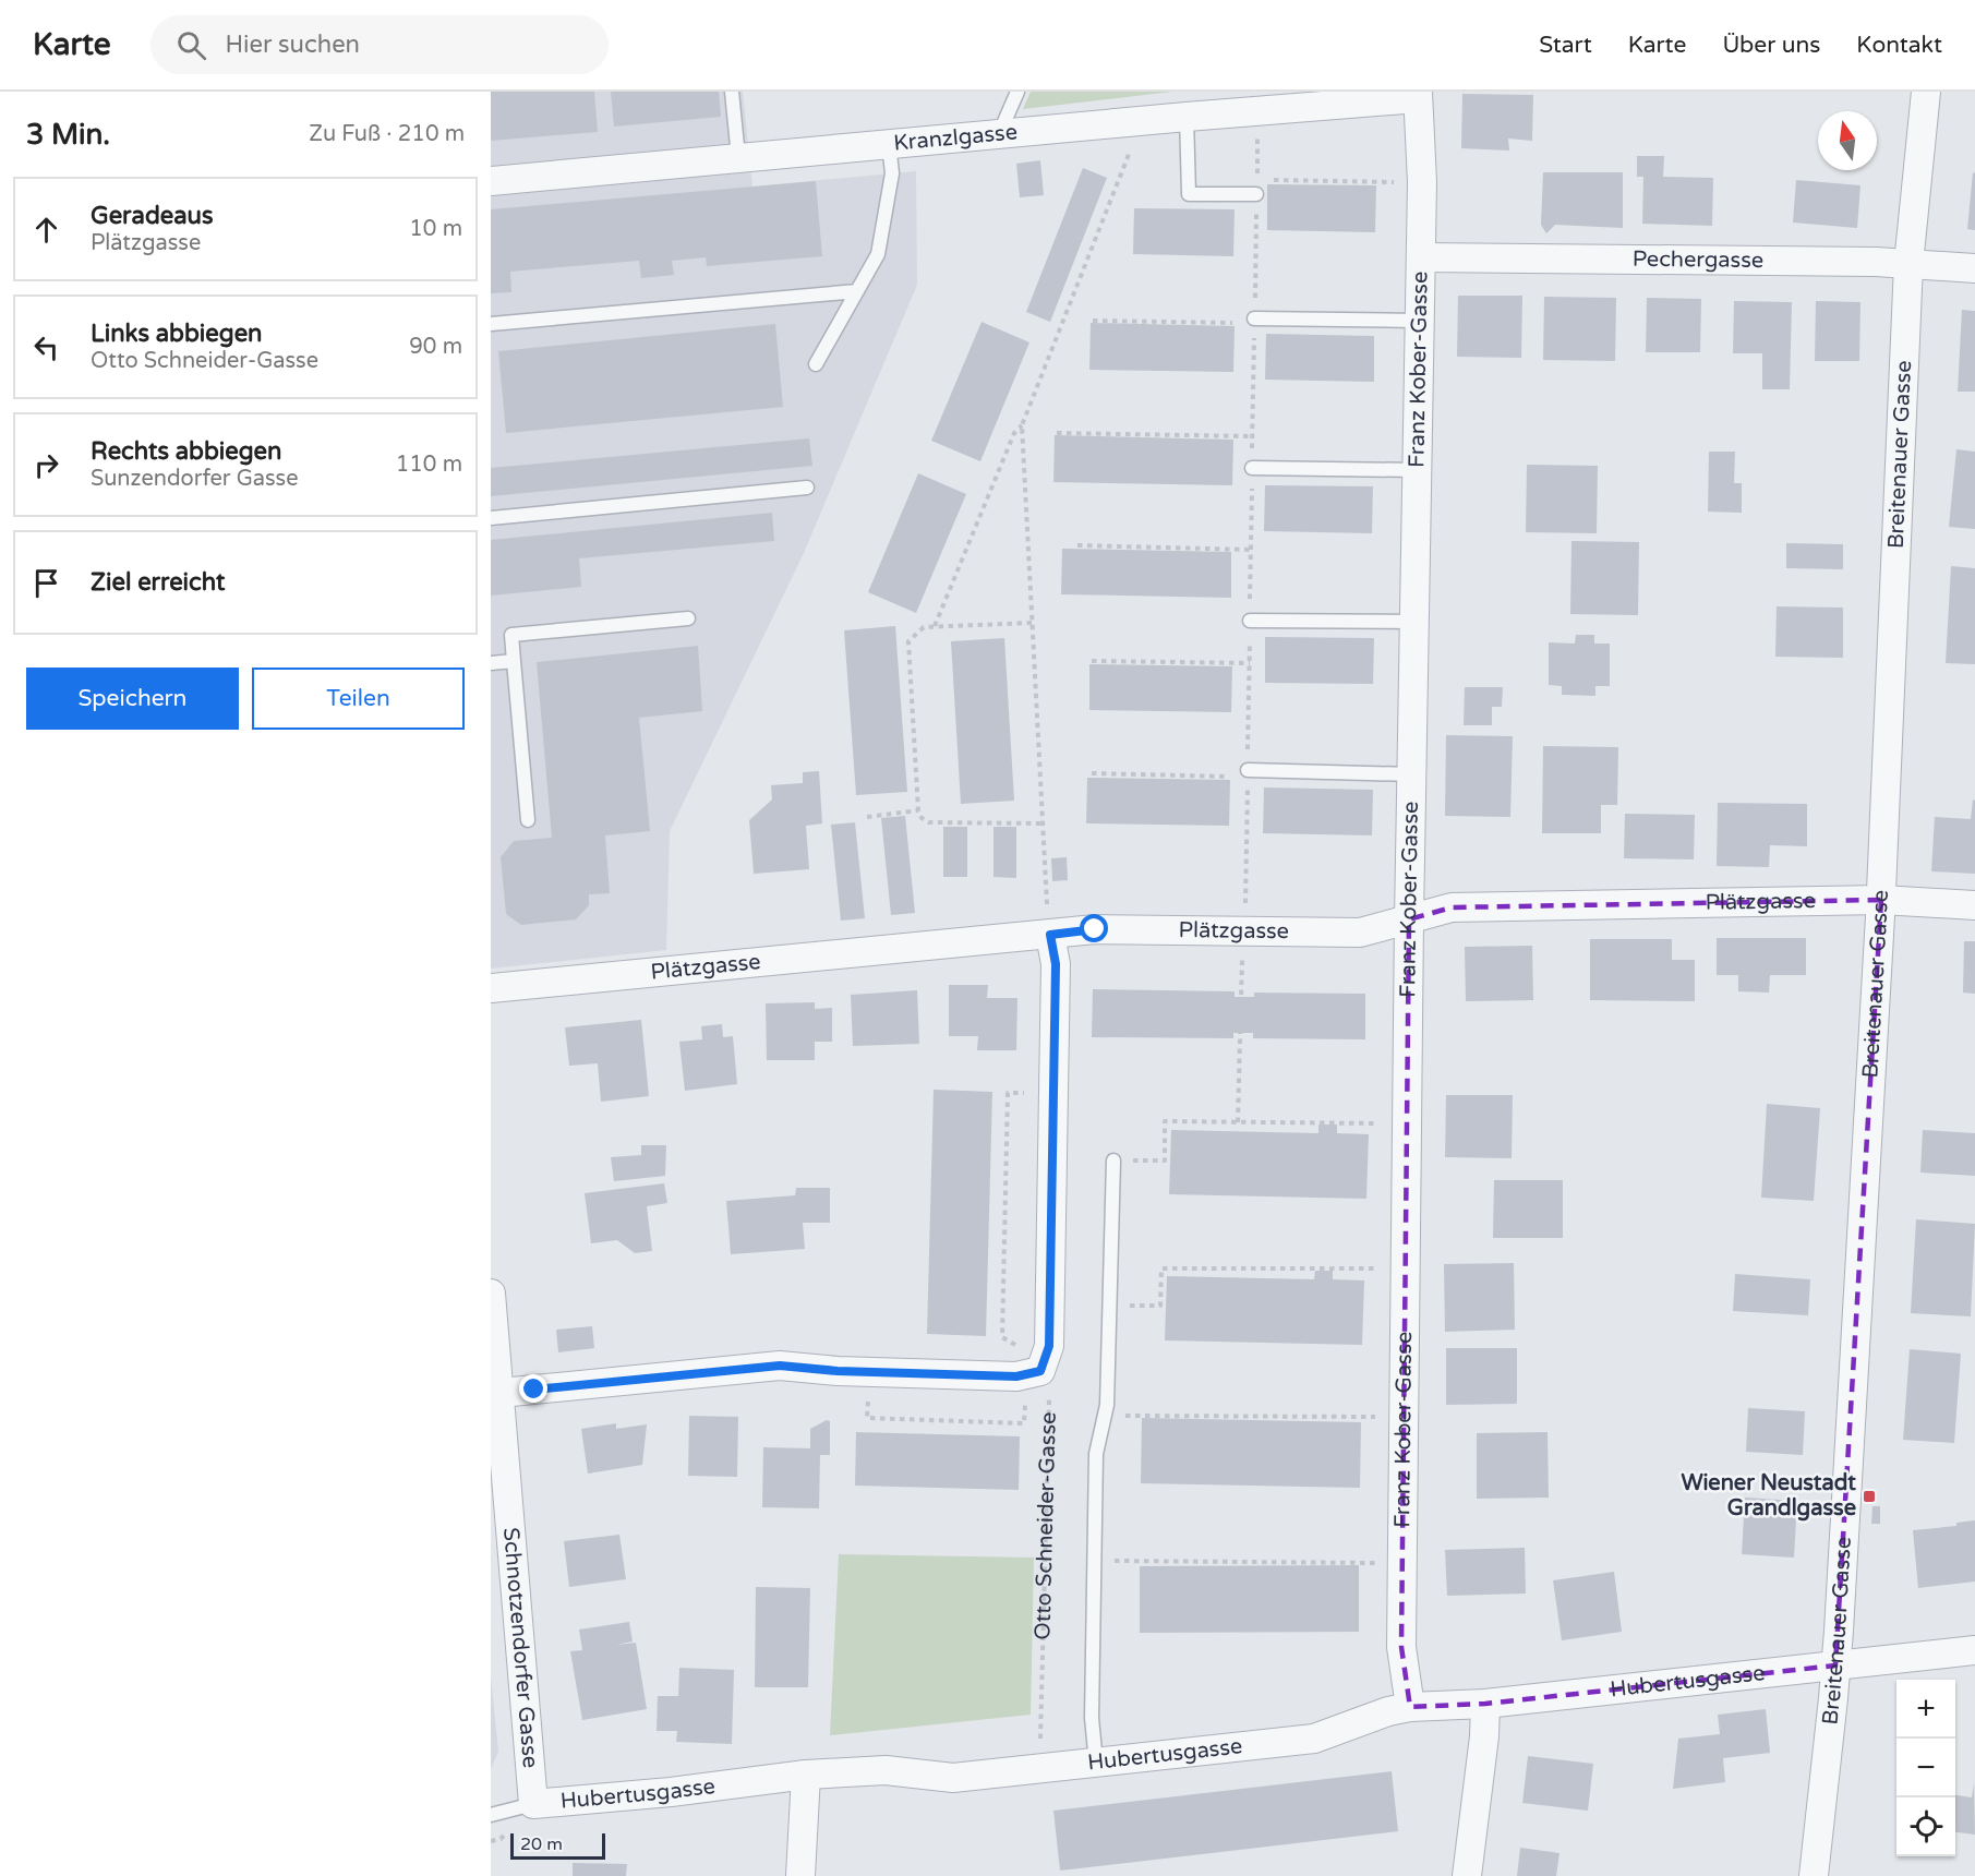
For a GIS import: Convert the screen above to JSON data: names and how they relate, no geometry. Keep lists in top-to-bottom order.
{
  "streets": {
    "street": [
      "Kranzlgasse",
      "Pechergasse",
      "Franz Kober-Gasse",
      "Breitenauer Gasse",
      "Plätzgasse",
      "Schnotzendorfer Gasse",
      "Hubertusgasse"
    ],
    "path": ["Otto Schneider-Gasse"]
  },
  "crossings": [
    ["Kranzlgasse", "Franz Kober-Gasse"],
    ["Pechergasse", "Franz Kober-Gasse"],
    ["Pechergasse", "Breitenauer Gasse"],
    ["Franz Kober-Gasse", "Plätzgasse"],
    ["Franz Kober-Gasse", "Hubertusgasse"],
    ["Breitenauer Gasse", "Plätzgasse"],
    ["Breitenauer Gasse", "Hubertusgasse"],
    ["Otto Schneider-Gasse", "Hubertusgasse"],
    ["Schnotzendorfer Gasse", "Hubertusgasse"]
  ],
  "places": {
    "transit": ["Wiener Neustadt Grandlgasse"]
  },
  "scale_bar": "20 m",
  "north": "top",
  "page": {
    "header": "Karte",
    "search": "Hier suchen",
    "nav": [
      "Start",
      "Karte",
      "Über uns",
      "Kontakt"
    ],
    "heading": ["3 Min.", "Zu Fuß · 210 m"],
    "list": [
      ["Geradeaus", "Plätzgasse", "10 m"],
      ["Links abbiegen", "Otto Schneider-Gasse", "90 m"],
      ["Rechts abbiegen", "Sunzendorfer Gasse", "110 m"],
      "Ziel erreicht"
    ],
    "buttons": ["Speichern", "Teilen"],
    "map_buttons": ["+", "−"],
    "scale": "20 m"
  }
}
